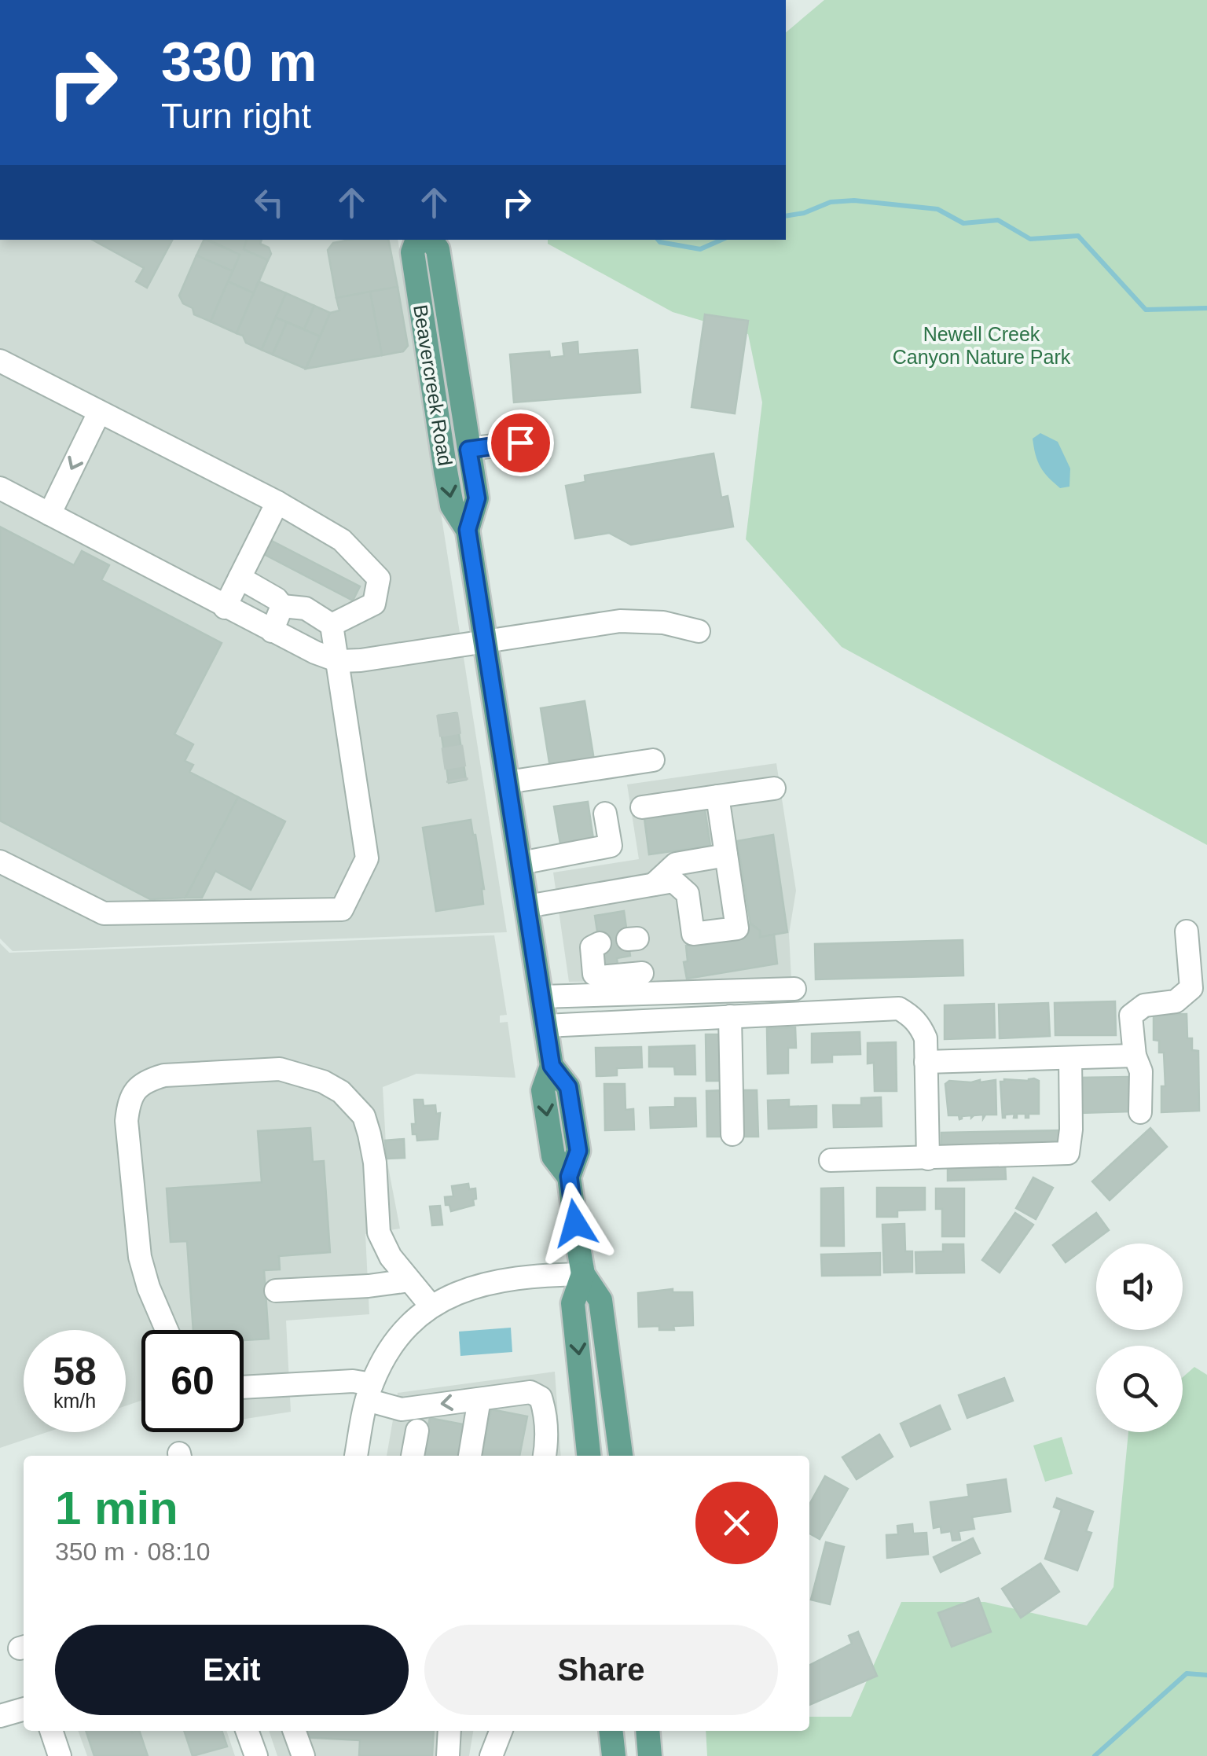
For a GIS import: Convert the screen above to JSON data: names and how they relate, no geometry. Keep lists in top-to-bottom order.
{
  "streets": {
    "main road": ["Beavercreek Road"]
  },
  "parks": ["Newell Creek Canyon Nature Park"],
  "page": {
    "turn": ["330 m", "Turn right"],
    "speed": "58 km/h",
    "limit": "60",
    "heading": ["1 min", "350 m · 08:10"],
    "buttons": ["Exit", "Share"]
  }
}
